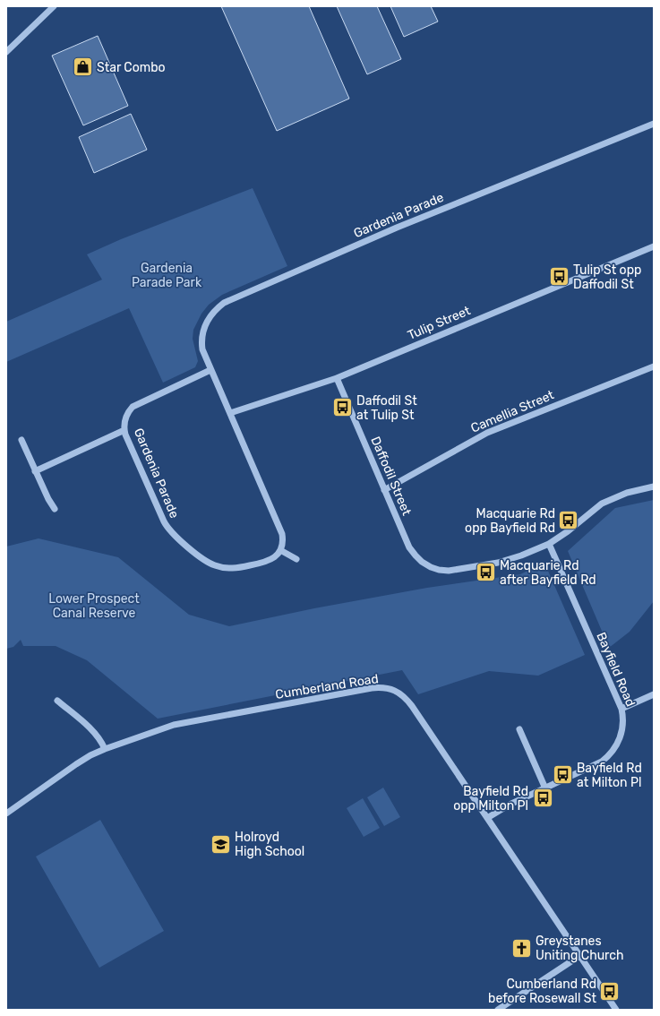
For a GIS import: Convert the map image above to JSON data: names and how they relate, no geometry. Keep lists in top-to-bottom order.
{
  "streets": {
    "street": [
      "Gardenia Parade",
      "Tulip Street",
      "Camellia Street",
      "Daffodil Street",
      "Bayfield Road",
      "Cumberland Road"
    ]
  },
  "crossings": [
    ["Gardenia Parade", "Tulip Street"],
    ["Tulip Street", "Daffodil Street"],
    ["Camellia Street", "Daffodil Street"],
    ["Daffodil Street", "Bayfield Road"],
    ["Bayfield Road", "Cumberland Road"]
  ],
  "parks": ["Gardenia Parade Park", "Lower Prospect Canal Reserve"],
  "places": {
    "shop": ["Star Combo"],
    "bus stop": [
      "Tulip St opp Daffodil St",
      "Daffodil St at Tulip St",
      "Macquarie Rd opp Bayfield Rd",
      "Macquarie Rd after Bayfield Rd",
      "Bayfield Rd at Milton Pl",
      "Bayfield Rd opp Milton Pl",
      "Cumberland Rd before Rosewall St"
    ],
    "school or university": ["Holroyd High School"],
    "church": ["Greystanes Uniting Church"]
  }
}
